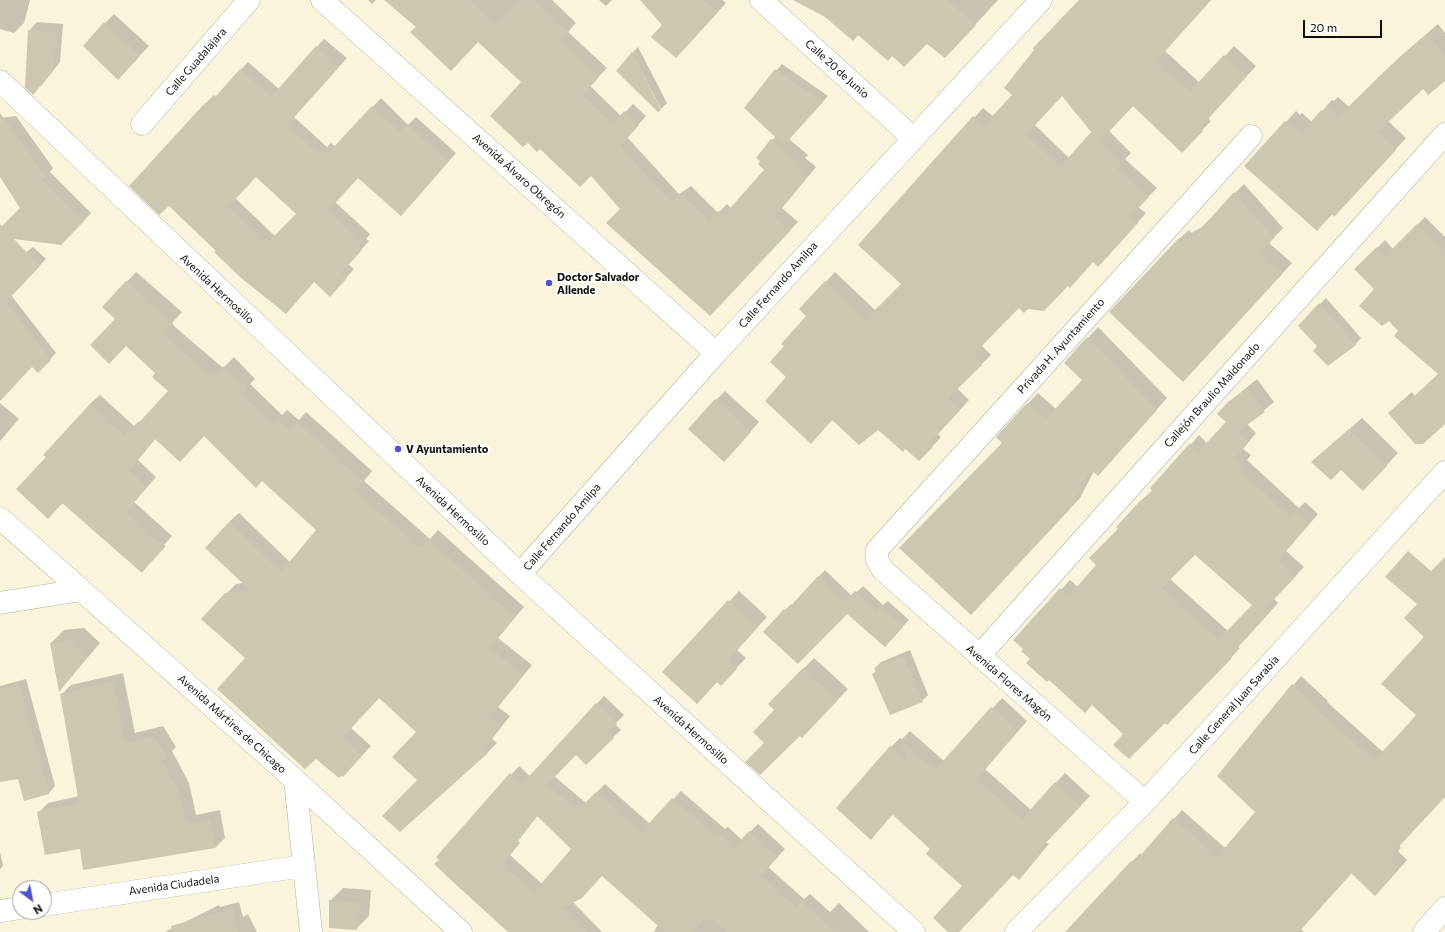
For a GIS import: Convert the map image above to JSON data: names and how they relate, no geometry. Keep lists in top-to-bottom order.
{
  "streets": {
    "street": [
      "Calle Guadalajara",
      "Calle 20 de Junio",
      "Avenida Álvaro Obregón",
      "Calle Fernando Amilpa",
      "Avenida Hermosillo",
      "Privada H. Ayuntamiento",
      "Callejón Braulio Maldonado",
      "Avenida Flores Magón",
      "Calle General Juan Sarabia",
      "Avenida Mártires de Chicago",
      "Avenida Ciudadela"
    ]
  },
  "crossings": [
    ["Calle 20 de Junio", "Calle Fernando Amilpa"],
    ["Avenida Álvaro Obregón", "Calle Fernando Amilpa"],
    ["Calle Fernando Amilpa", "Avenida Hermosillo"],
    ["Privada H. Ayuntamiento", "Avenida Flores Magón"],
    ["Callejón Braulio Maldonado", "Avenida Flores Magón"],
    ["Avenida Flores Magón", "Calle General Juan Sarabia"]
  ],
  "places": ["Doctor Salvador Allende", "V Ayuntamiento"],
  "scale_bar": "20 m",
  "north": "bottom right"
}
